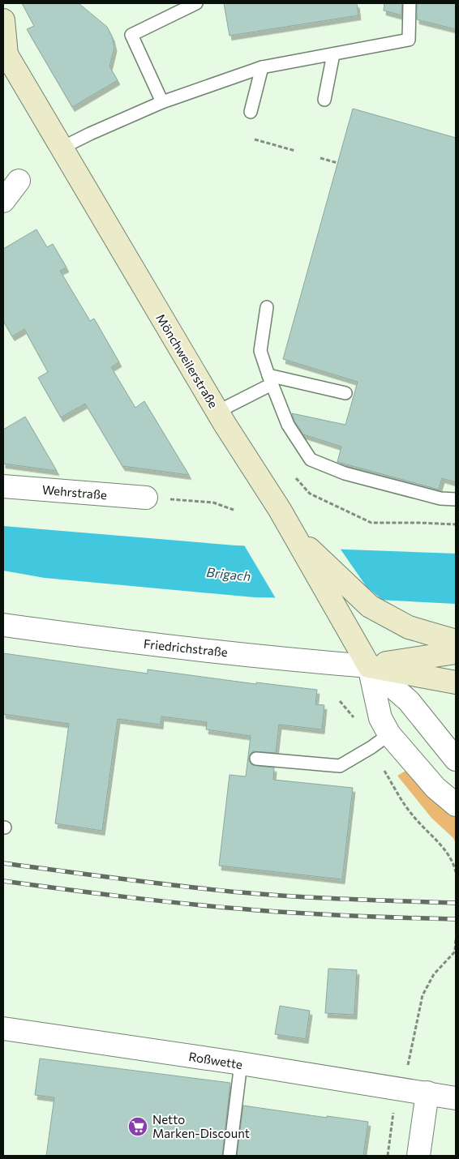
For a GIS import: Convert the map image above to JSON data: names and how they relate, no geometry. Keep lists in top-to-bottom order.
{
  "streets": {
    "main road": ["Mönchweilerstraße"],
    "street": ["Wehrstraße", "Friedrichstraße", "Roßwette"]
  },
  "crossings": [
    ["Mönchweilerstraße", "Friedrichstraße"]
  ],
  "water": ["Brigach"],
  "places": {
    "supermarket": ["Netto Marken-Discount"]
  }
}
